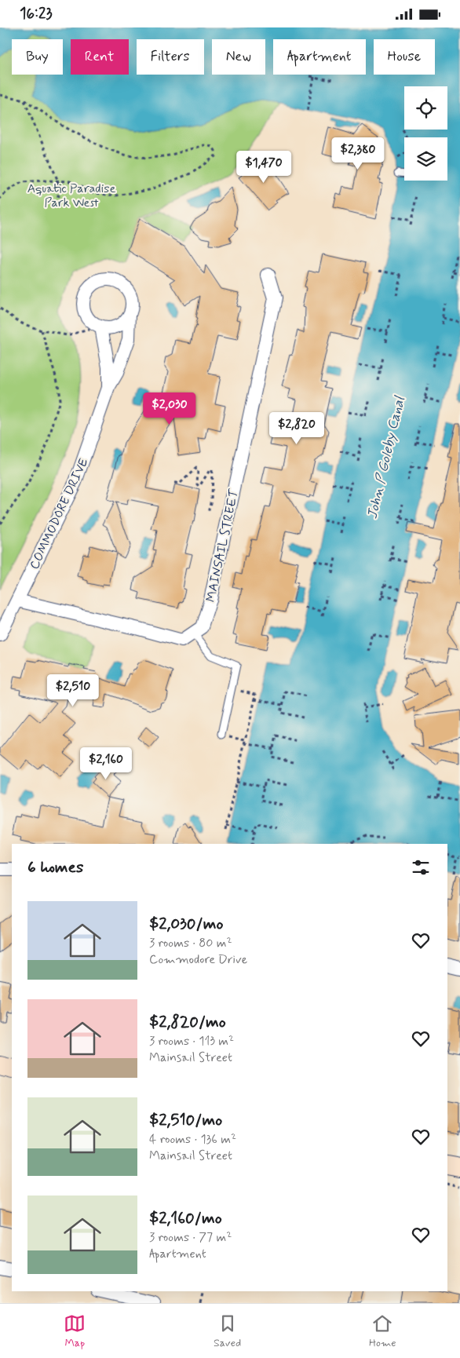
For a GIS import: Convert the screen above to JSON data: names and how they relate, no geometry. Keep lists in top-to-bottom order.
{
  "streets": {
    "street": ["COMMODORE DRIVE", "MAINSAIL STREET"]
  },
  "crossings": [
    ["COMMODORE DRIVE", "MAINSAIL STREET"]
  ],
  "water": ["John P Goleby Canal"],
  "parks": ["Aquatic Paradise Park West"],
  "page": {
    "status": "16:23",
    "chip": [
      "Buy",
      "Rent",
      "Filters",
      "New",
      "Apartment",
      "House"
    ],
    "price": [
      "$2,380",
      "$1,470",
      "$2,030",
      "$2,820",
      "$2,510",
      "$2,160"
    ],
    "heading": "6 homes",
    "list": [
      {
        "name": "$2,030/mo",
        "note": "3 rooms · 80 m² · Commodore Drive"
      },
      {
        "name": "$2,820/mo",
        "note": "3 rooms · 113 m² · Mainsail Street"
      },
      {
        "name": "$2,510/mo",
        "note": "4 rooms · 136 m² · Mainsail Street"
      },
      {
        "name": "$2,160/mo",
        "note": "3 rooms · 77 m² · Apartment"
      }
    ],
    "tabs": ["Map", "Saved", "Home"]
  }
}
